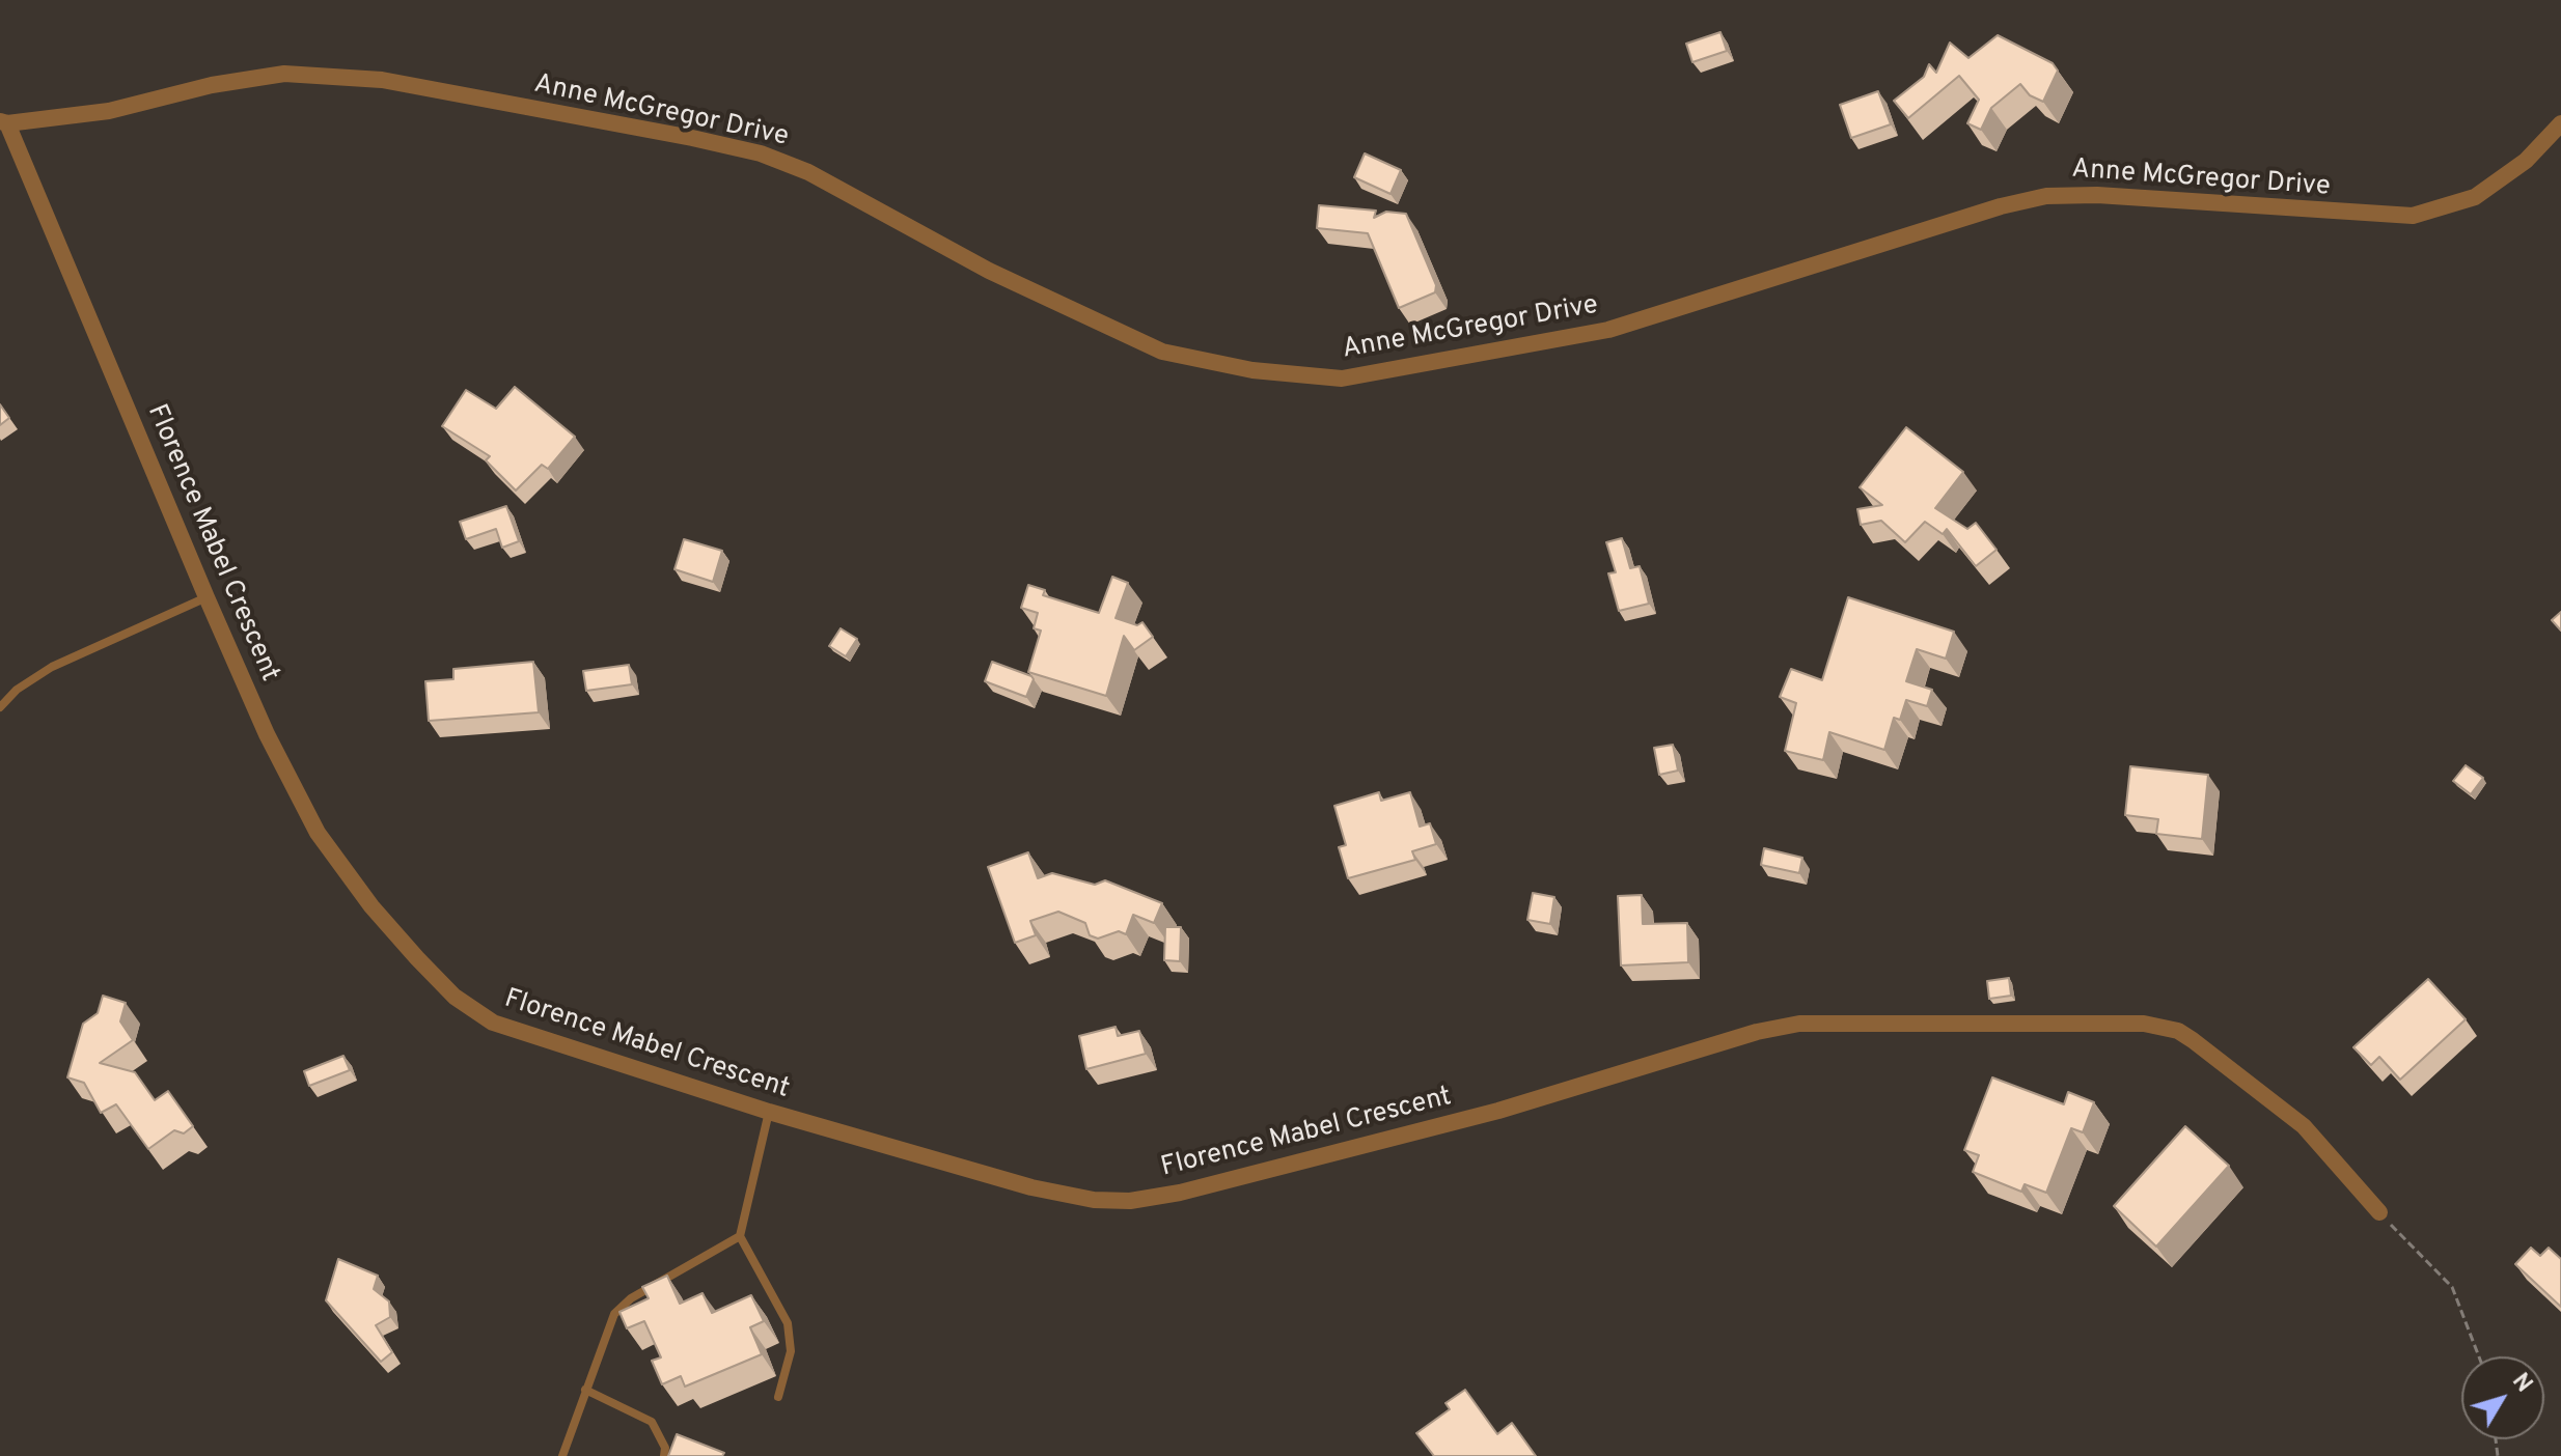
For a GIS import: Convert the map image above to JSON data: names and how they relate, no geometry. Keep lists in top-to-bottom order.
{
  "streets": {
    "street": ["Anne McGregor Drive", "Florence Mabel Crescent"]
  },
  "crossings": [
    ["Anne McGregor Drive", "Florence Mabel Crescent"]
  ],
  "north": "top right"
}
